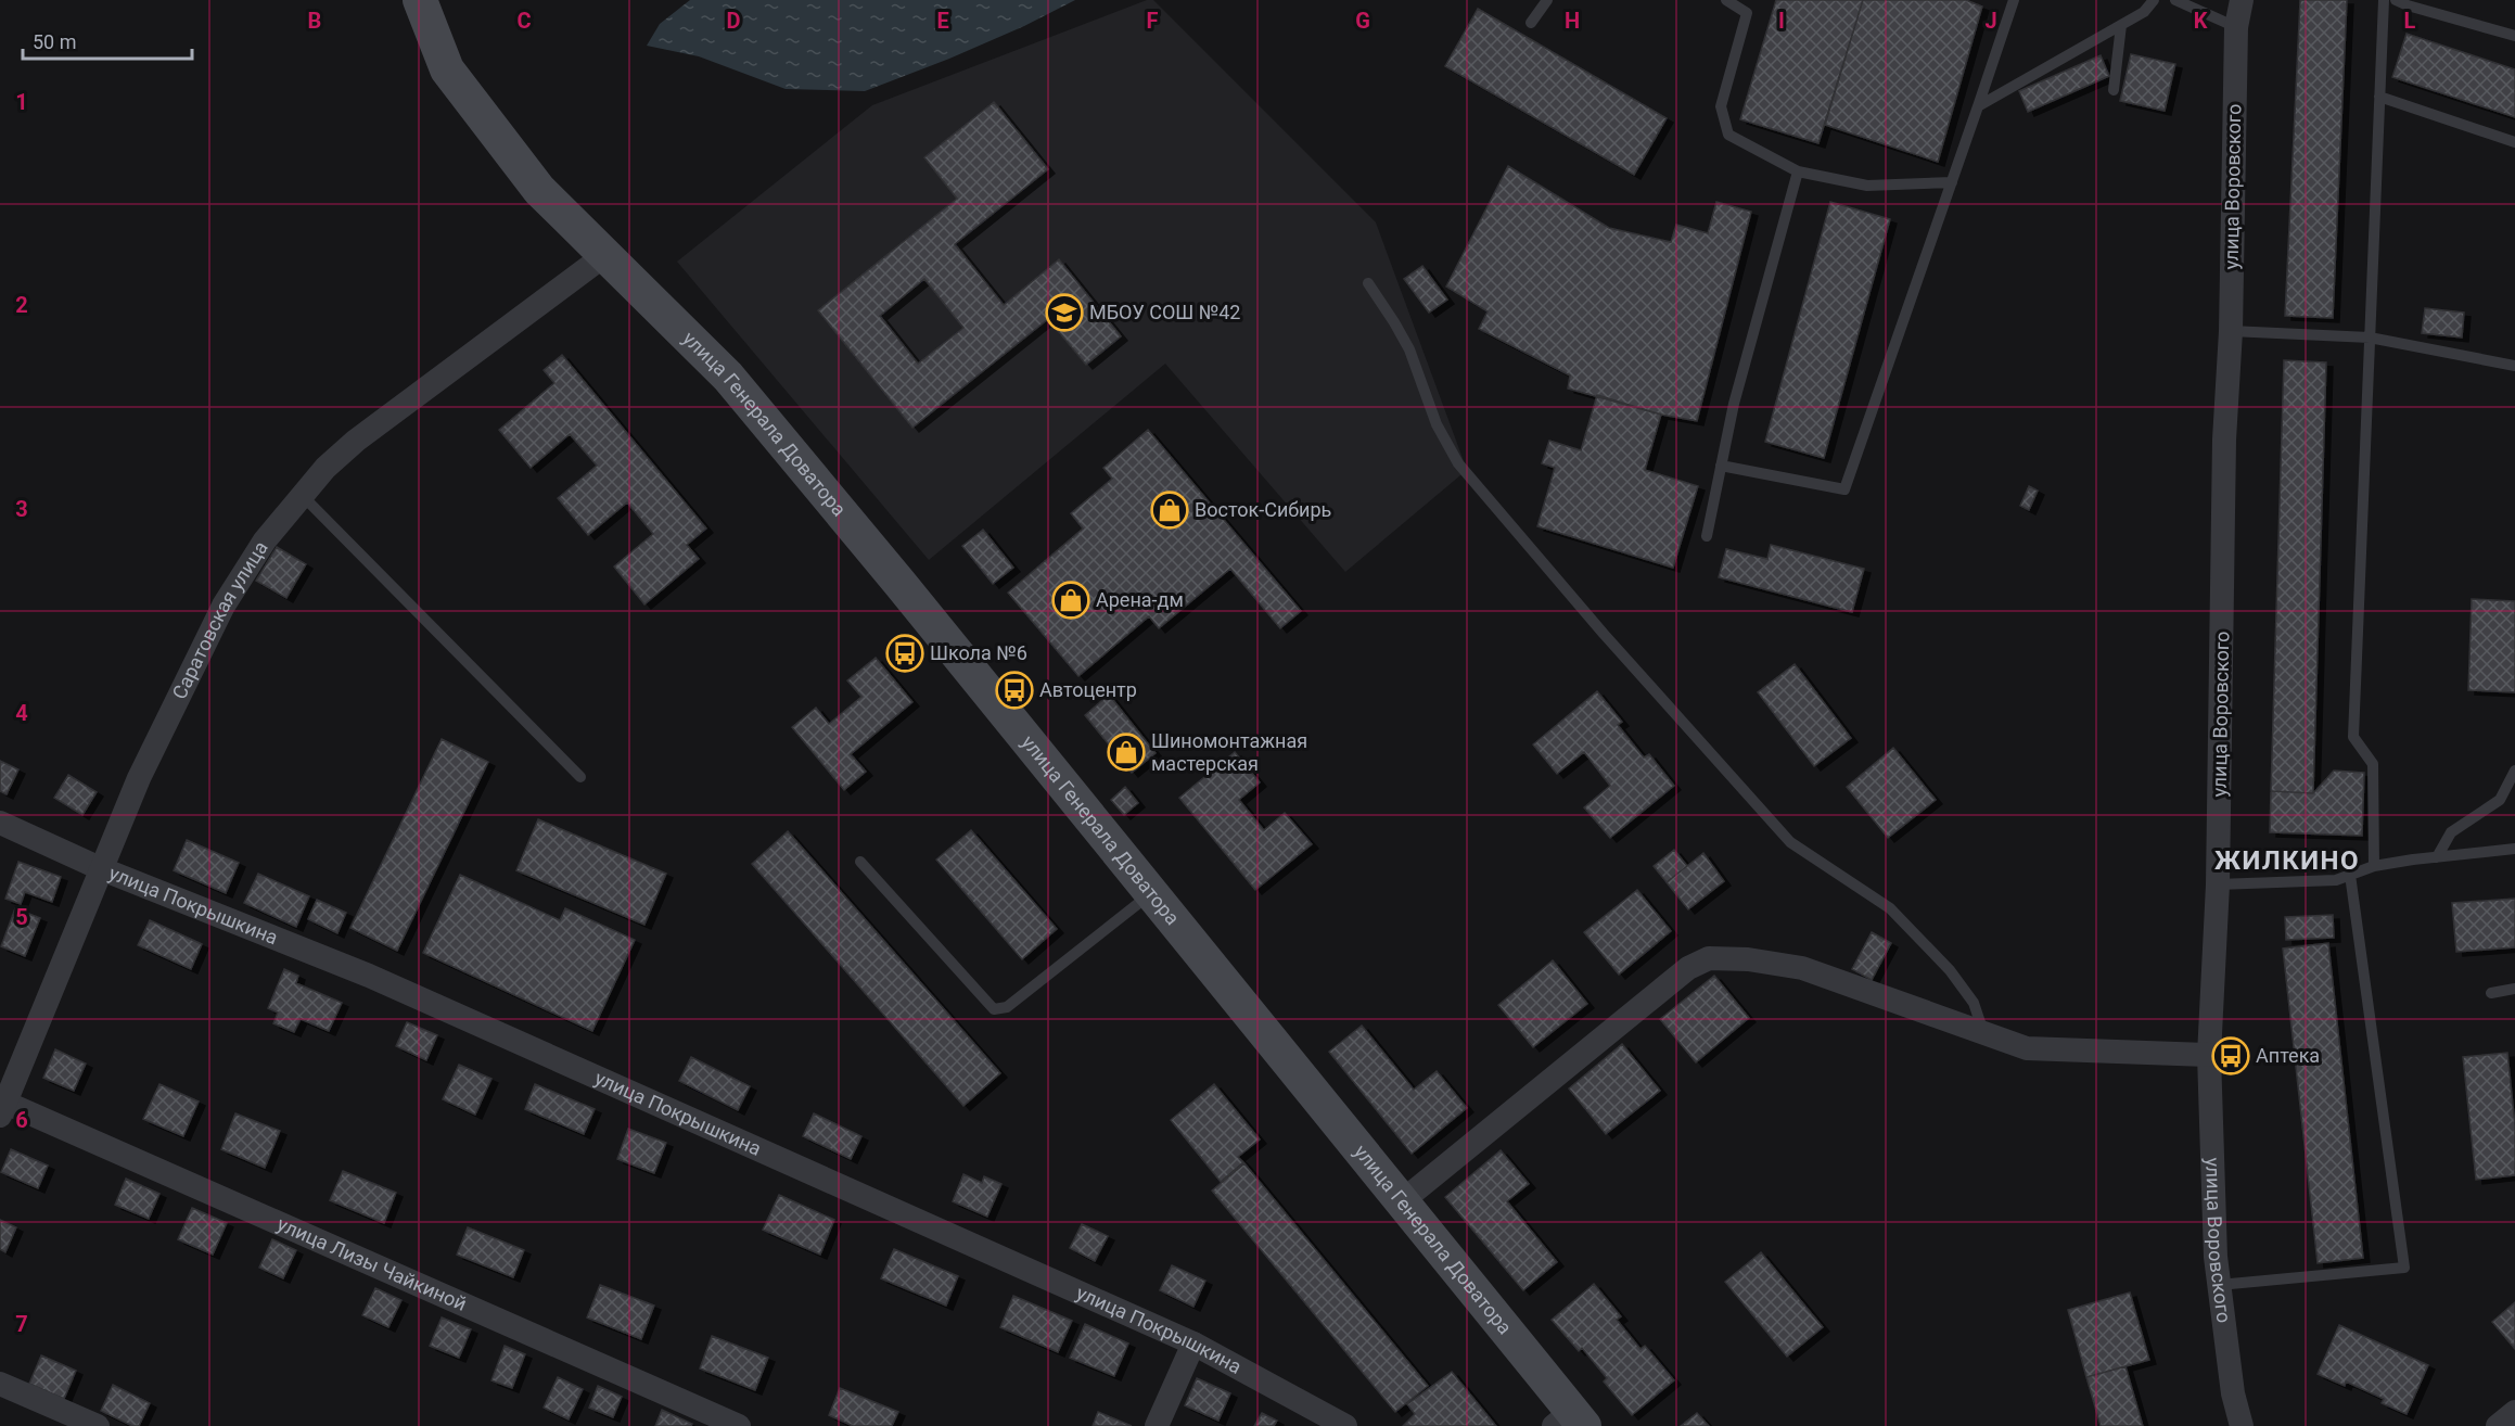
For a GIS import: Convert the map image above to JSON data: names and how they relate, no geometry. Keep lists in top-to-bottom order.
{
  "streets": {
    "street": [
      "улица Воровского",
      "улица Генерала Доватора",
      "Саратовская улица",
      "улица Покрышкина",
      "улица Лизы Чайкиной"
    ]
  },
  "crossings": [
    ["улица Генерала Доватора", "Саратовская улица"],
    ["Саратовская улица", "улица Покрышкина"],
    ["Саратовская улица", "улица Лизы Чайкиной"]
  ],
  "districts": ["ЖИЛКИНО"],
  "places": {
    "school or university": ["МБОУ СОШ №42"],
    "shop": ["Восток-Сибирь", "Арена-дм", "Шиномонтажная мастерская"],
    "bus stop": ["Школа №6", "Автоцентр", "Аптека"]
  },
  "scale_bar": "50 m",
  "grid": {
    "columns": [
      "B",
      "C",
      "D",
      "E",
      "F",
      "G",
      "H",
      "I",
      "J",
      "K",
      "L"
    ],
    "rows": [
      "1",
      "2",
      "3",
      "4",
      "5",
      "6",
      "7"
    ]
  }
}
